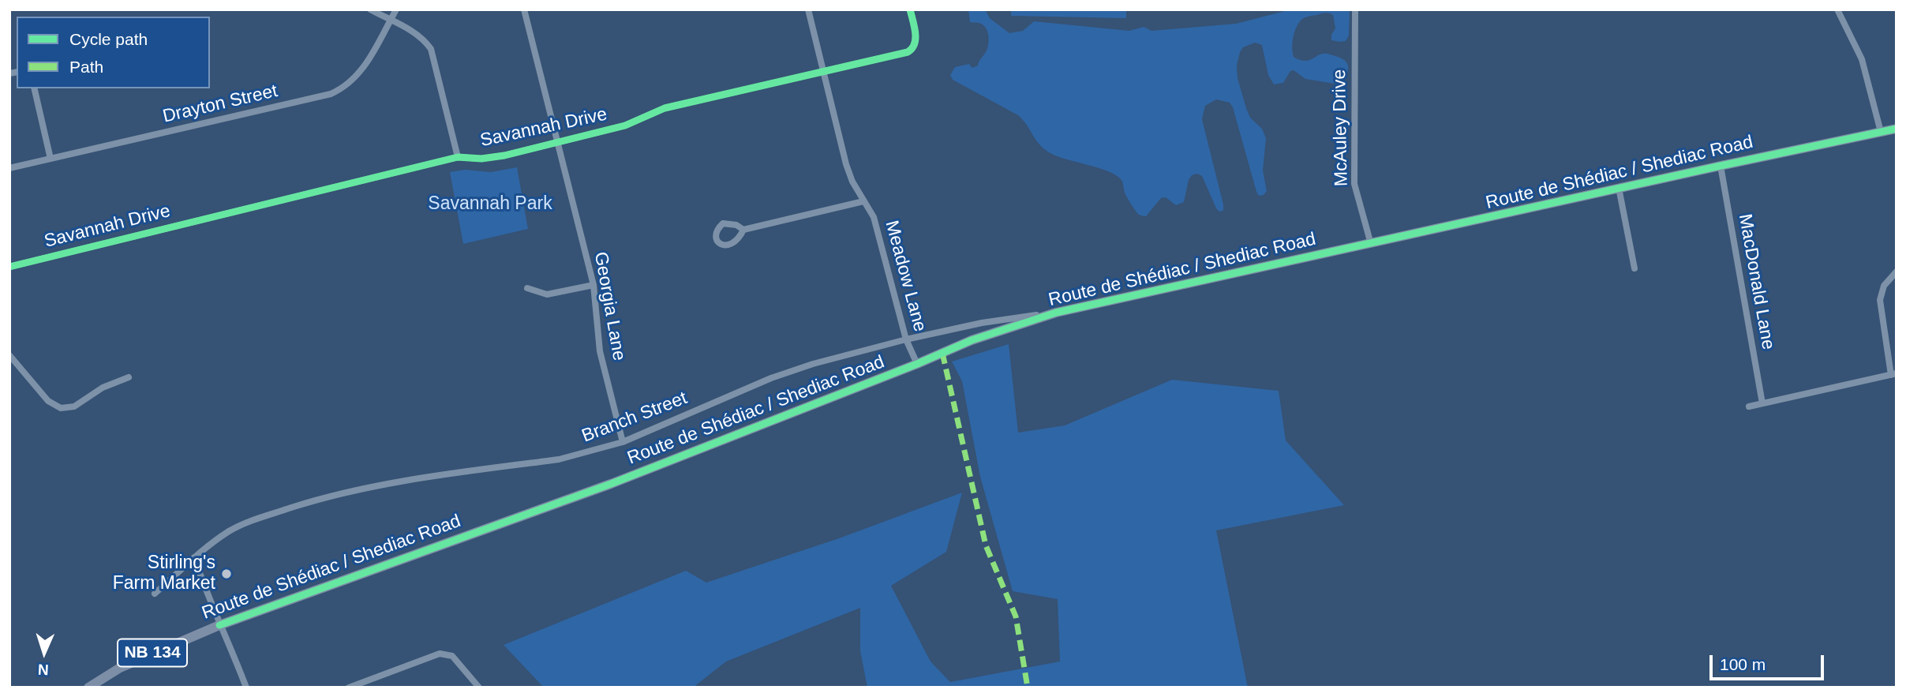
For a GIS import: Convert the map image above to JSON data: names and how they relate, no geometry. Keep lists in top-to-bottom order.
{
  "streets": {
    "main road": ["Route de Shédiac / Shediac Road", "NB 134"],
    "street": [
      "Drayton Street",
      "Savannah Drive",
      "McAuley Drive",
      "Meadow Lane",
      "MacDonald Lane",
      "Georgia Lane",
      "Branch Street"
    ]
  },
  "crossings": [
    ["Savannah Drive", "Meadow Lane"],
    ["Savannah Drive", "Georgia Lane"],
    ["McAuley Drive", "Route de Shédiac / Shediac Road"],
    ["Route de Shédiac / Shediac Road", "Meadow Lane"],
    ["Route de Shédiac / Shediac Road", "MacDonald Lane"],
    ["Route de Shédiac / Shediac Road", "Branch Street"],
    ["Meadow Lane", "Branch Street"],
    ["Georgia Lane", "Branch Street"]
  ],
  "parks": ["Savannah Park"],
  "places": ["Stirling's Farm Market"],
  "legend": ["Cycle path", "Path"],
  "scale_bar": "100 m",
  "north": "bottom"
}
